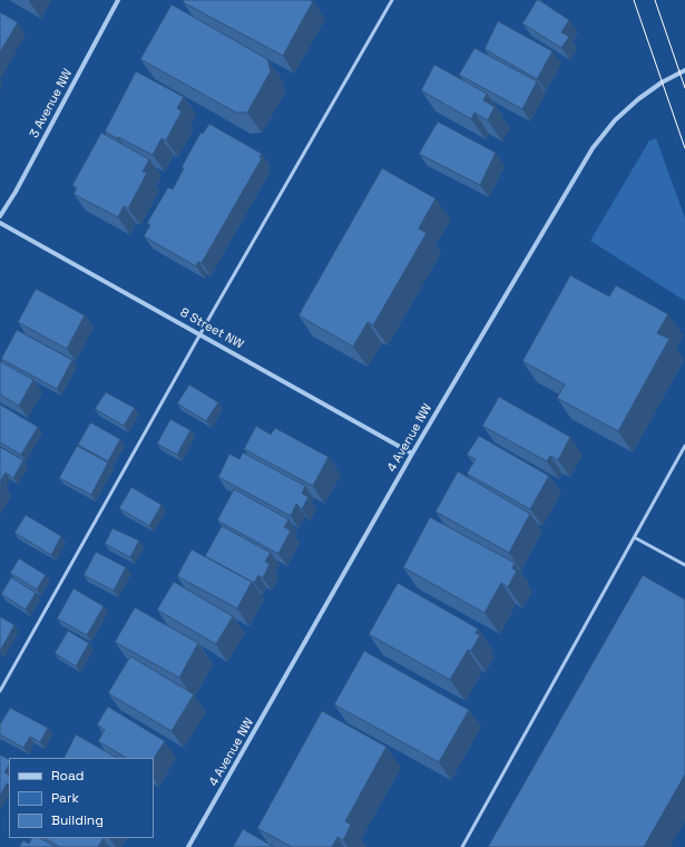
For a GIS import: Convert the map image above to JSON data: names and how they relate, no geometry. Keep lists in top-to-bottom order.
{
  "streets": {
    "street": ["3 Avenue NW", "8 Street NW", "4 Avenue NW"]
  },
  "crossings": [
    ["8 Street NW", "4 Avenue NW"]
  ],
  "legend": ["Road", "Park", "Building"]
}
